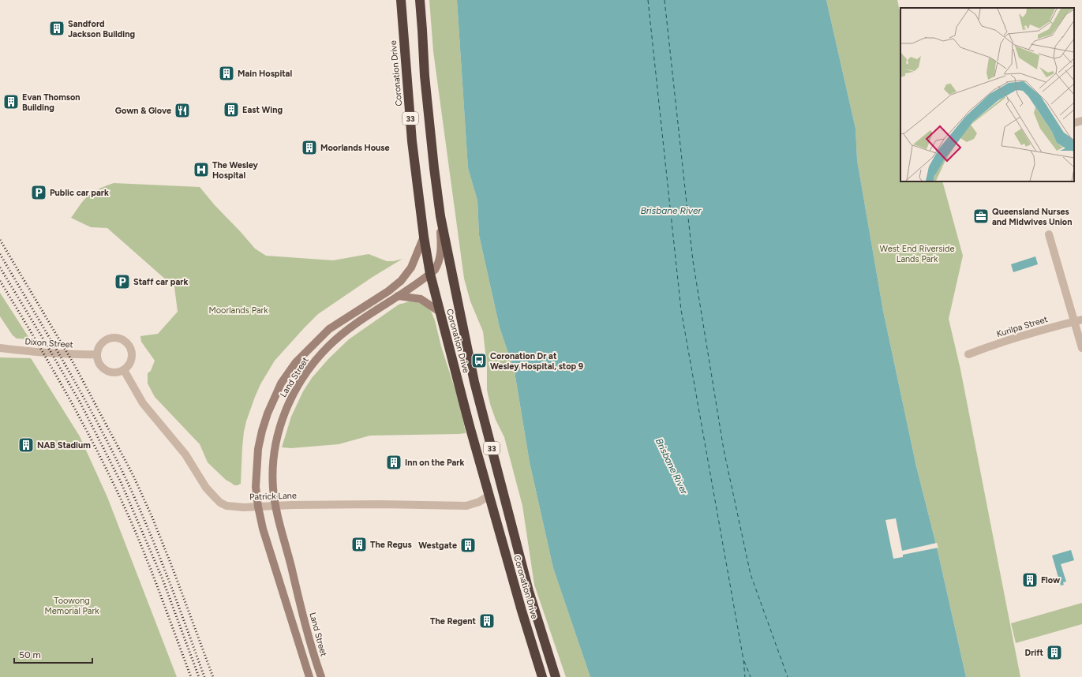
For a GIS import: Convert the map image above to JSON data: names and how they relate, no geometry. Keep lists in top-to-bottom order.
{
  "streets": {
    "highway": ["Coronation Drive", "33"],
    "main road": ["Land Street"],
    "street": ["Kurilpa Street", "Dixon Street", "Patrick Lane"]
  },
  "crossings": [
    ["Coronation Drive", "Land Street"],
    ["Coronation Drive", "Patrick Lane"],
    ["Dixon Street", "Patrick Lane"],
    ["Land Street", "Patrick Lane"]
  ],
  "water": ["Brisbane River"],
  "parks": ["West End Riverside Lands Park", "Moorlands Park", "Toowong Memorial Park"],
  "places": {
    "building": [
      "Sandford Jackson Building",
      "Main Hospital",
      "Evan Thomson Building",
      "East Wing",
      "Moorlands House",
      "NAB Stadium",
      "Inn on the Park",
      "The Regus",
      "Westgate",
      "Flow",
      "The Regent",
      "Drift"
    ],
    "restaurant": ["Gown & Glove"],
    "hospital": ["The Wesley Hospital"],
    "parking": ["Public car park", "Staff car park"],
    "office": ["Queensland Nurses and Midwives Union"],
    "bus stop": ["Coronation Dr at Wesley Hospital, stop 9"]
  },
  "scale_bar": "50 m"
}
